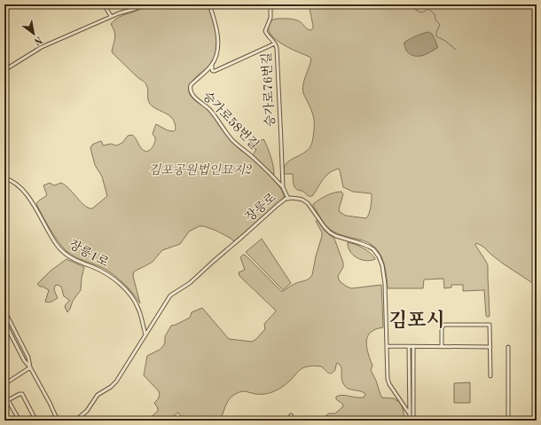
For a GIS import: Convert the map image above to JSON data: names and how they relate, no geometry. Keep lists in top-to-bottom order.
{
  "streets": {
    "street": [
      "승가로76번길",
      "승가로58번길",
      "장릉로",
      "장릉1로"
    ]
  },
  "crossings": [
    ["승가로76번길", "승가로58번길"],
    ["승가로76번길", "장릉로"],
    ["장릉로", "장릉1로"]
  ],
  "districts": ["김포시"],
  "parks": ["김포공원법인묘지2"],
  "north": "bottom right"
}
